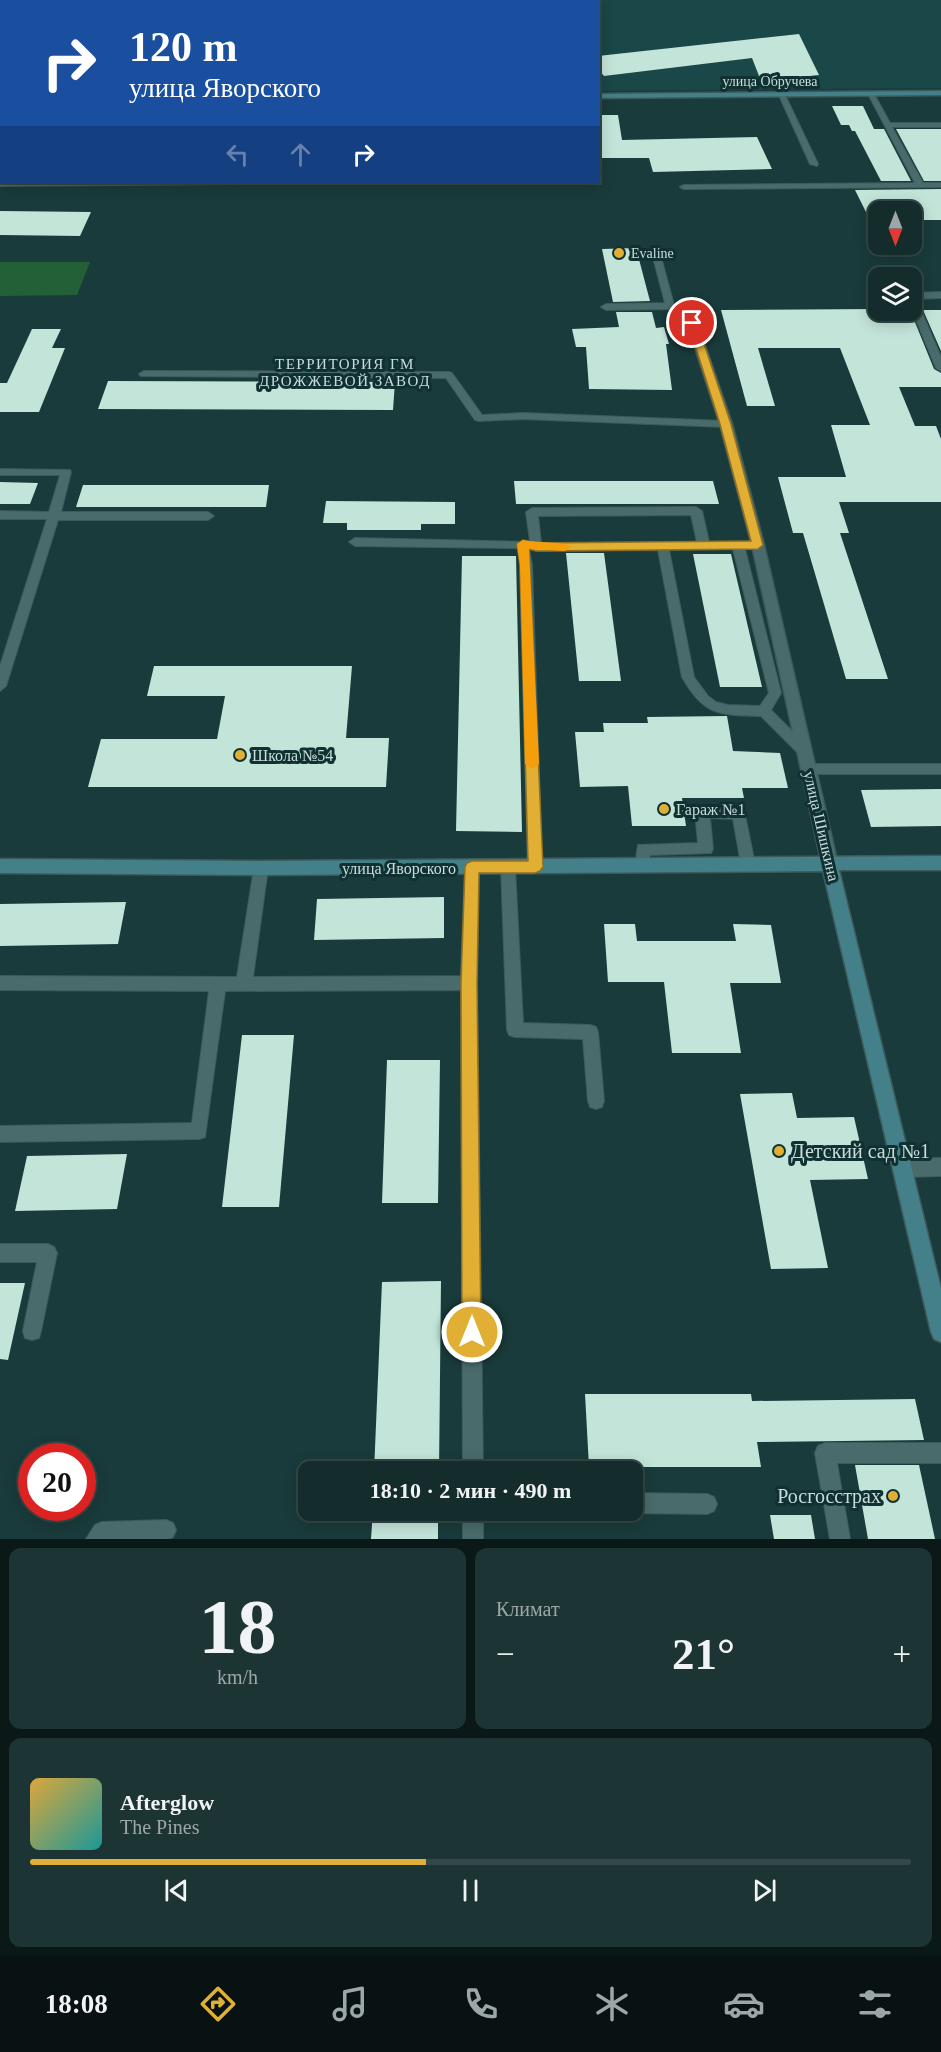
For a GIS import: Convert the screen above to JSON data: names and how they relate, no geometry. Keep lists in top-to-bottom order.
{
  "streets": {
    "main road": ["улица Обручева", "улица Шишкина", "улица Яворского"]
  },
  "crossings": [
    ["улица Шишкина", "улица Яворского"]
  ],
  "districts": ["ТЕРРИТОРИЯ ГМ ДРОЖЖЕВОЙ ЗАВОД"],
  "places": [
    "Evaline",
    "Школа №54",
    "Гараж №1",
    "Детский сад №1",
    "Росгосстрах"
  ],
  "north": "bottom",
  "page": {
    "turn": ["120 m", "улица Яворского"],
    "limit": "20",
    "trip": "18:10 · 2 мин · 490 m",
    "tile": [
      ["18", "km/h"],
      "Климат"
    ],
    "heat": ["−", "21°", "+"],
    "song": ["Afterglow", "The Pines"],
    "tabs": "18:08"
  }
}
